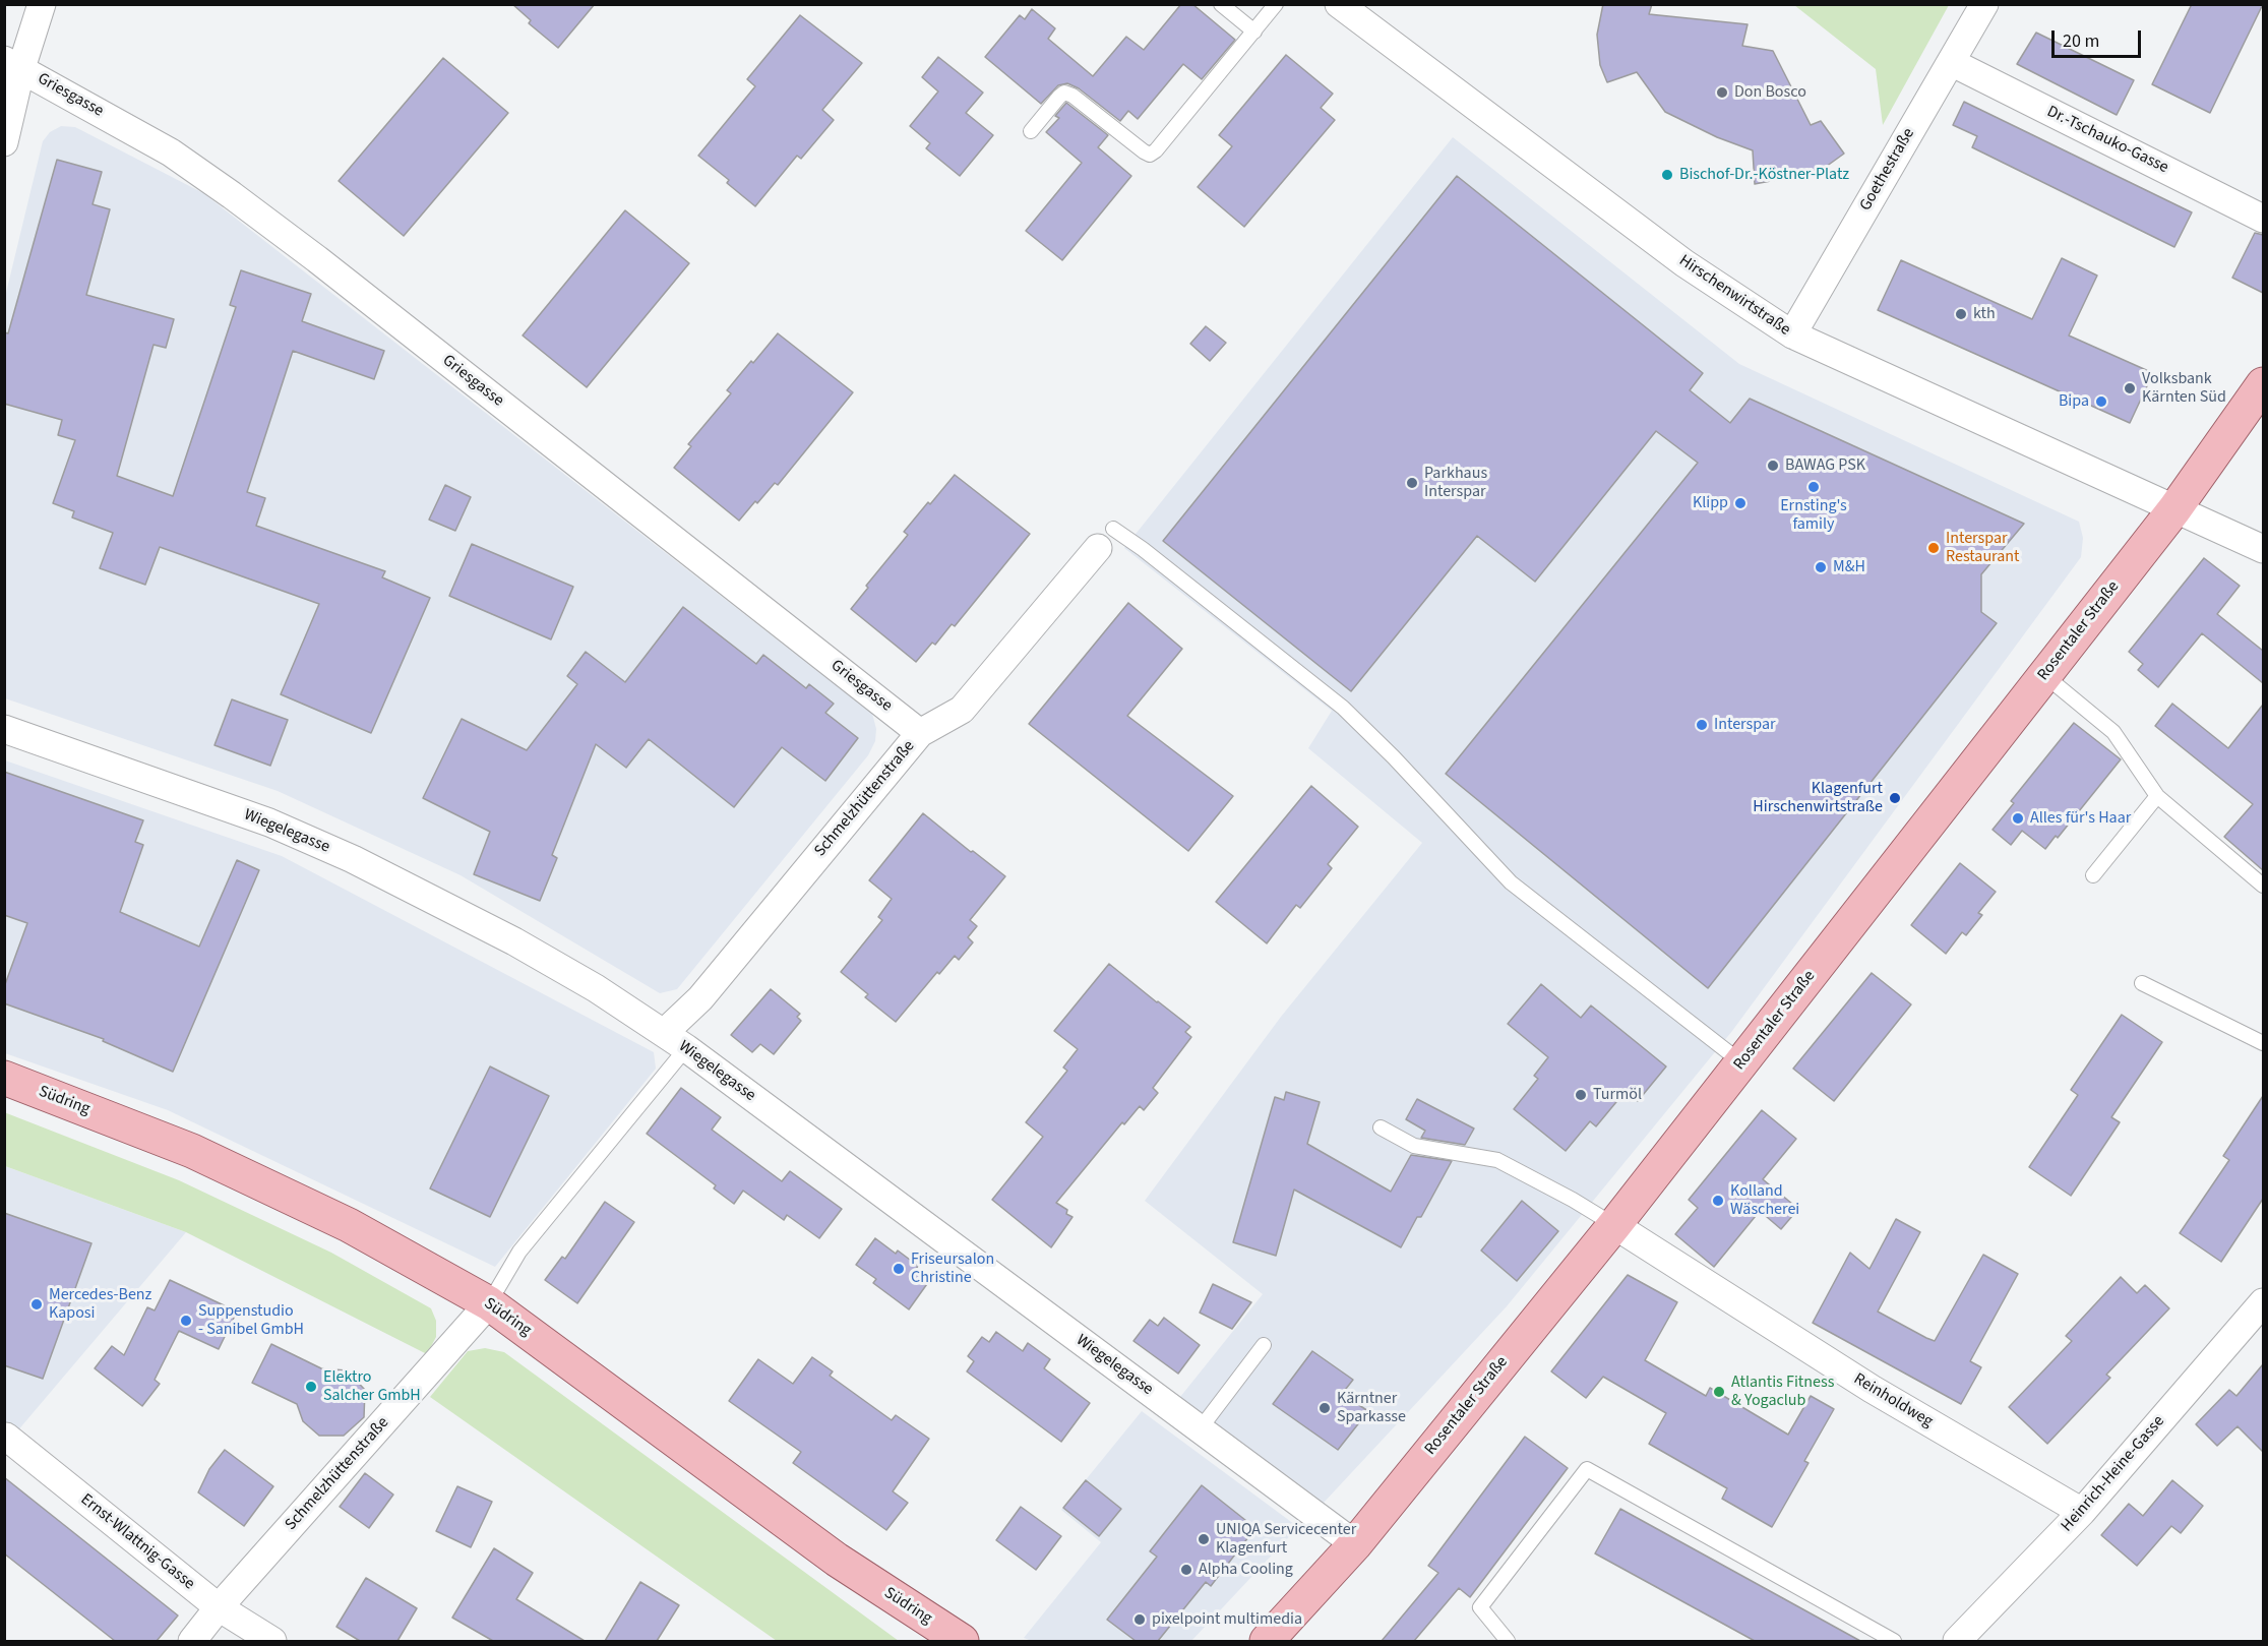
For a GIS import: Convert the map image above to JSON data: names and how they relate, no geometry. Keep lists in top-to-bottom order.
{
  "streets": {
    "main road": ["Rosentaler Straße", "Südring"],
    "street": [
      "Griesgasse",
      "Dr.-Tschauko-Gasse",
      "Goethestraße",
      "Hirschenwirtstraße",
      "Schmelzhüttenstraße",
      "Wiegelegasse",
      "Reinholdweg",
      "Heinrich-Heine-Gasse",
      "Ernst-Wlattnig-Gasse"
    ]
  },
  "crossings": [
    ["Griesgasse", "Schmelzhüttenstraße"],
    ["Dr.-Tschauko-Gasse", "Goethestraße"],
    ["Goethestraße", "Hirschenwirtstraße"],
    ["Hirschenwirtstraße", "Rosentaler Straße"],
    ["Rosentaler Straße", "Wiegelegasse"],
    ["Rosentaler Straße", "Reinholdweg"],
    ["Schmelzhüttenstraße", "Wiegelegasse"],
    ["Schmelzhüttenstraße", "Südring"],
    ["Schmelzhüttenstraße", "Ernst-Wlattnig-Gasse"],
    ["Reinholdweg", "Heinrich-Heine-Gasse"]
  ],
  "places": [
    "Don Bosco",
    "Bischof-Dr.-Köstner-Platz",
    "kth",
    "Volksbank Kärnten Süd",
    "Bipa",
    "BAWAG PSK",
    "Parkhaus Interspar",
    "Ernsting's family",
    "Klipp",
    "Interspar Restaurant",
    "M&H",
    "Interspar",
    "Klagenfurt Hirschenwirtstraße",
    "Alles für's Haar",
    "Turmöl",
    "Kolland Wäscherei",
    "Friseursalon Christine",
    "Mercedes-Benz Kaposi",
    "Suppenstudio - Sanibel GmbH",
    "Elektro Salcher GmbH",
    "Atlantis Fitness & Yogaclub",
    "Kärntner Sparkasse",
    "UNIQA Servicecenter Klagenfurt",
    "Alpha Cooling",
    "pixelpoint multimedia"
  ],
  "scale_bar": "20 m"
}
